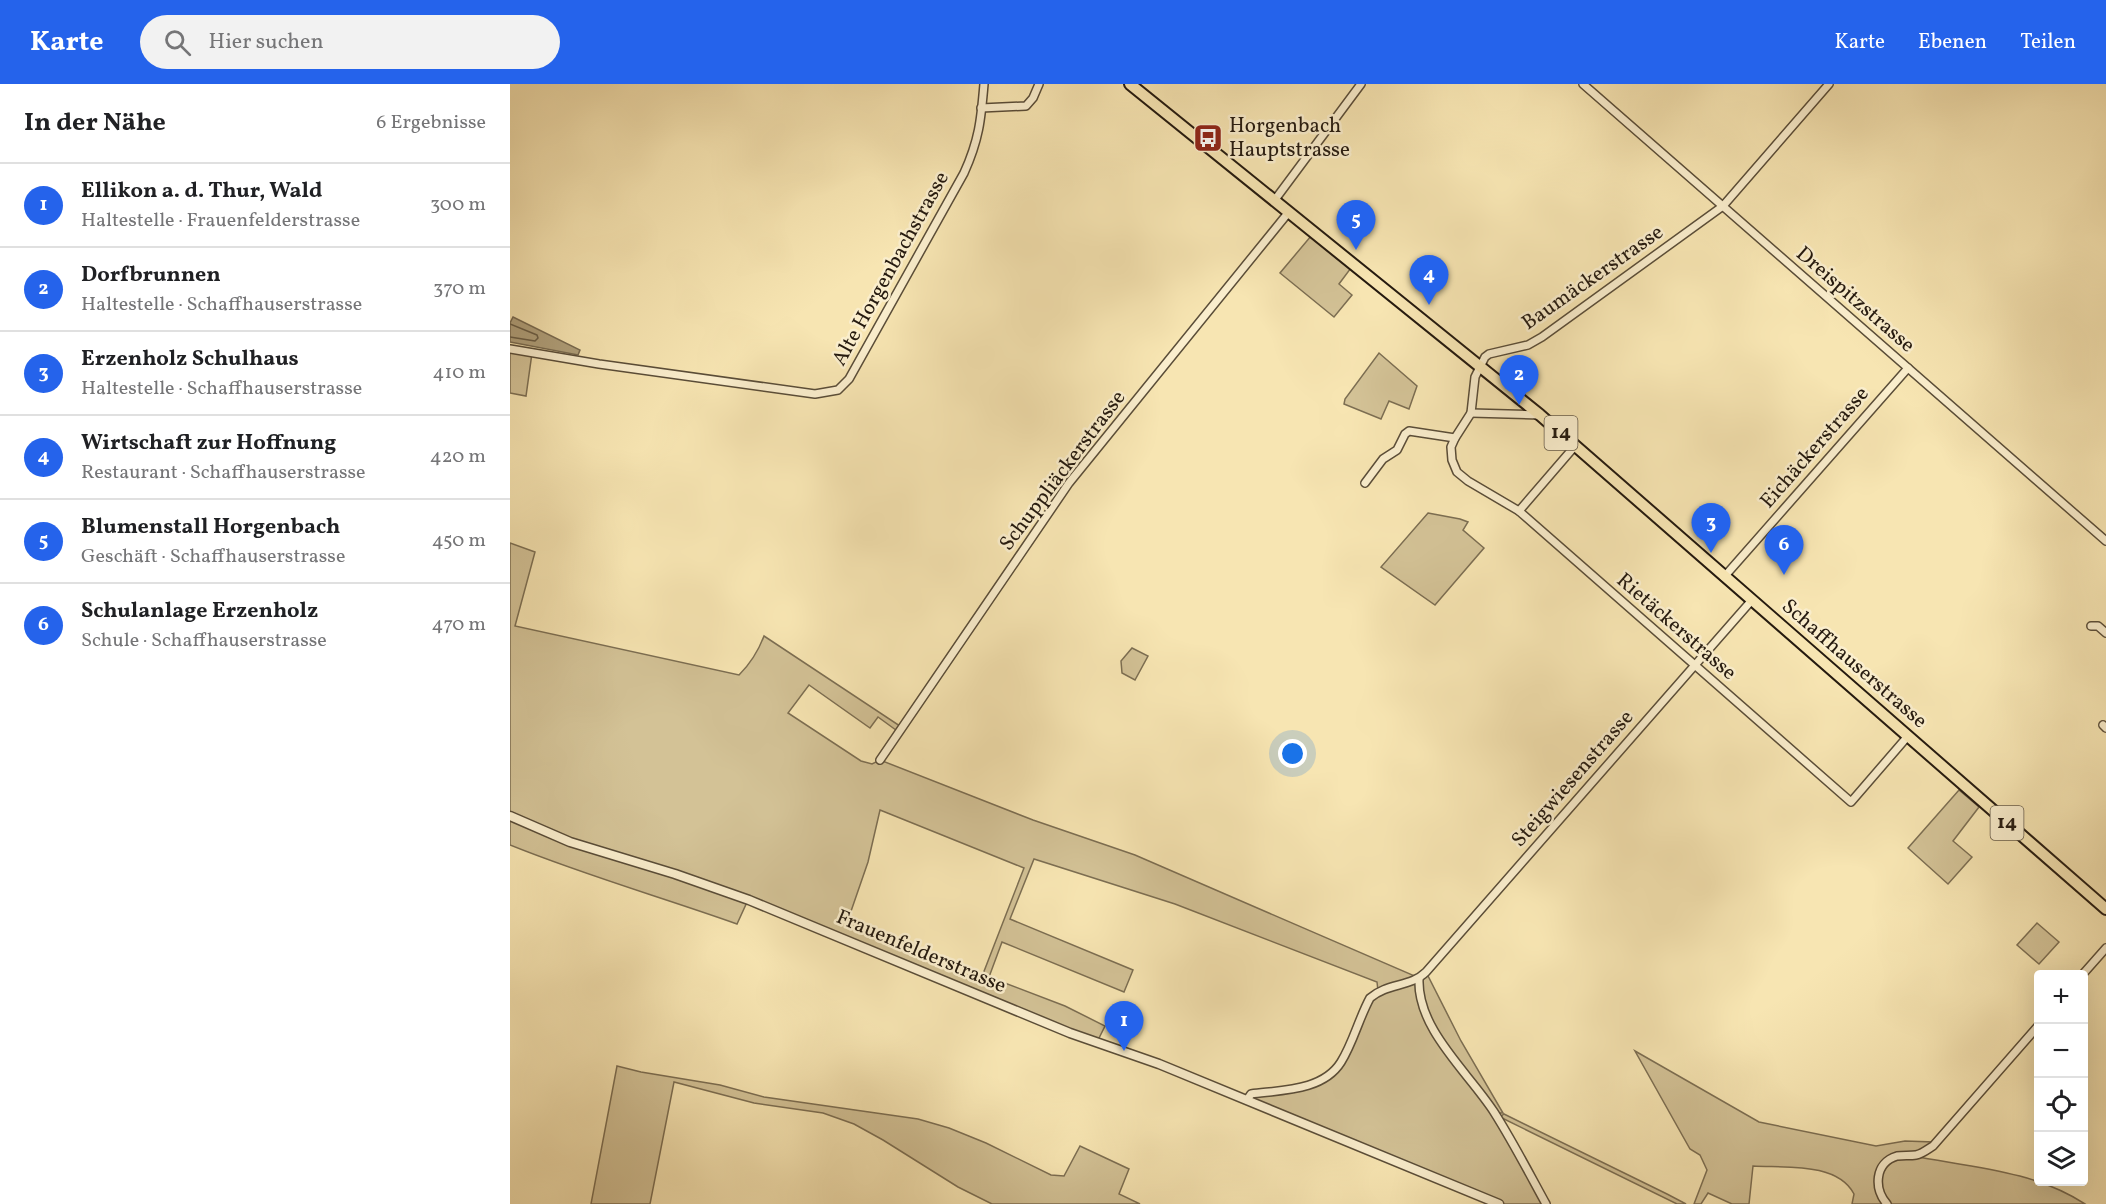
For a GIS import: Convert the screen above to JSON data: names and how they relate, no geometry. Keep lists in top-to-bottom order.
{
  "streets": {
    "main road": ["14", "Schaffhauserstrasse"],
    "street": [
      "Alte Horgenbachstrasse",
      "Baumäckerstrasse",
      "Dreispitzstrasse",
      "Eichäckerstrasse",
      "Schuppliäckerstrasse",
      "Rietäckerstrasse",
      "Steigwiesenstrasse",
      "Frauenfelderstrasse"
    ]
  },
  "crossings": [
    ["Baumäckerstrasse", "Dreispitzstrasse"],
    ["Baumäckerstrasse", "Schaffhauserstrasse"],
    ["Dreispitzstrasse", "Eichäckerstrasse"],
    ["Eichäckerstrasse", "Schaffhauserstrasse"],
    ["Schuppliäckerstrasse", "Schaffhauserstrasse"],
    ["Rietäckerstrasse", "Schaffhauserstrasse"],
    ["Rietäckerstrasse", "Steigwiesenstrasse"],
    ["Schaffhauserstrasse", "Steigwiesenstrasse"]
  ],
  "places": {
    "bus stop": ["Horgenbach Hauptstrasse"]
  },
  "page": {
    "header": "Karte",
    "search": "Hier suchen",
    "nav": ["Karte", "Ebenen", "Teilen"],
    "heading": ["In der Nähe", "6 Ergebnisse"],
    "list": [
      {
        "mark": "1",
        "name": "Ellikon a. d. Thur, Wald",
        "note": "Haltestelle · Frauenfelderstrasse",
        "value": "300 m"
      },
      {
        "mark": "2",
        "name": "Dorfbrunnen",
        "note": "Haltestelle · Schaffhauserstrasse",
        "value": "370 m"
      },
      {
        "mark": "3",
        "name": "Erzenholz Schulhaus",
        "note": "Haltestelle · Schaffhauserstrasse",
        "value": "410 m"
      },
      {
        "mark": "4",
        "name": "Wirtschaft zur Hoffnung",
        "note": "Restaurant · Schaffhauserstrasse",
        "value": "420 m"
      },
      {
        "mark": "5",
        "name": "Blumenstall Horgenbach",
        "note": "Geschäft · Schaffhauserstrasse",
        "value": "450 m"
      },
      {
        "mark": "6",
        "name": "Schulanlage Erzenholz",
        "note": "Schule · Schaffhauserstrasse",
        "value": "470 m"
      }
    ],
    "pins": [
      "5",
      "4",
      "2",
      "3",
      "6",
      "1"
    ],
    "map_buttons": ["+", "−"]
  }
}
